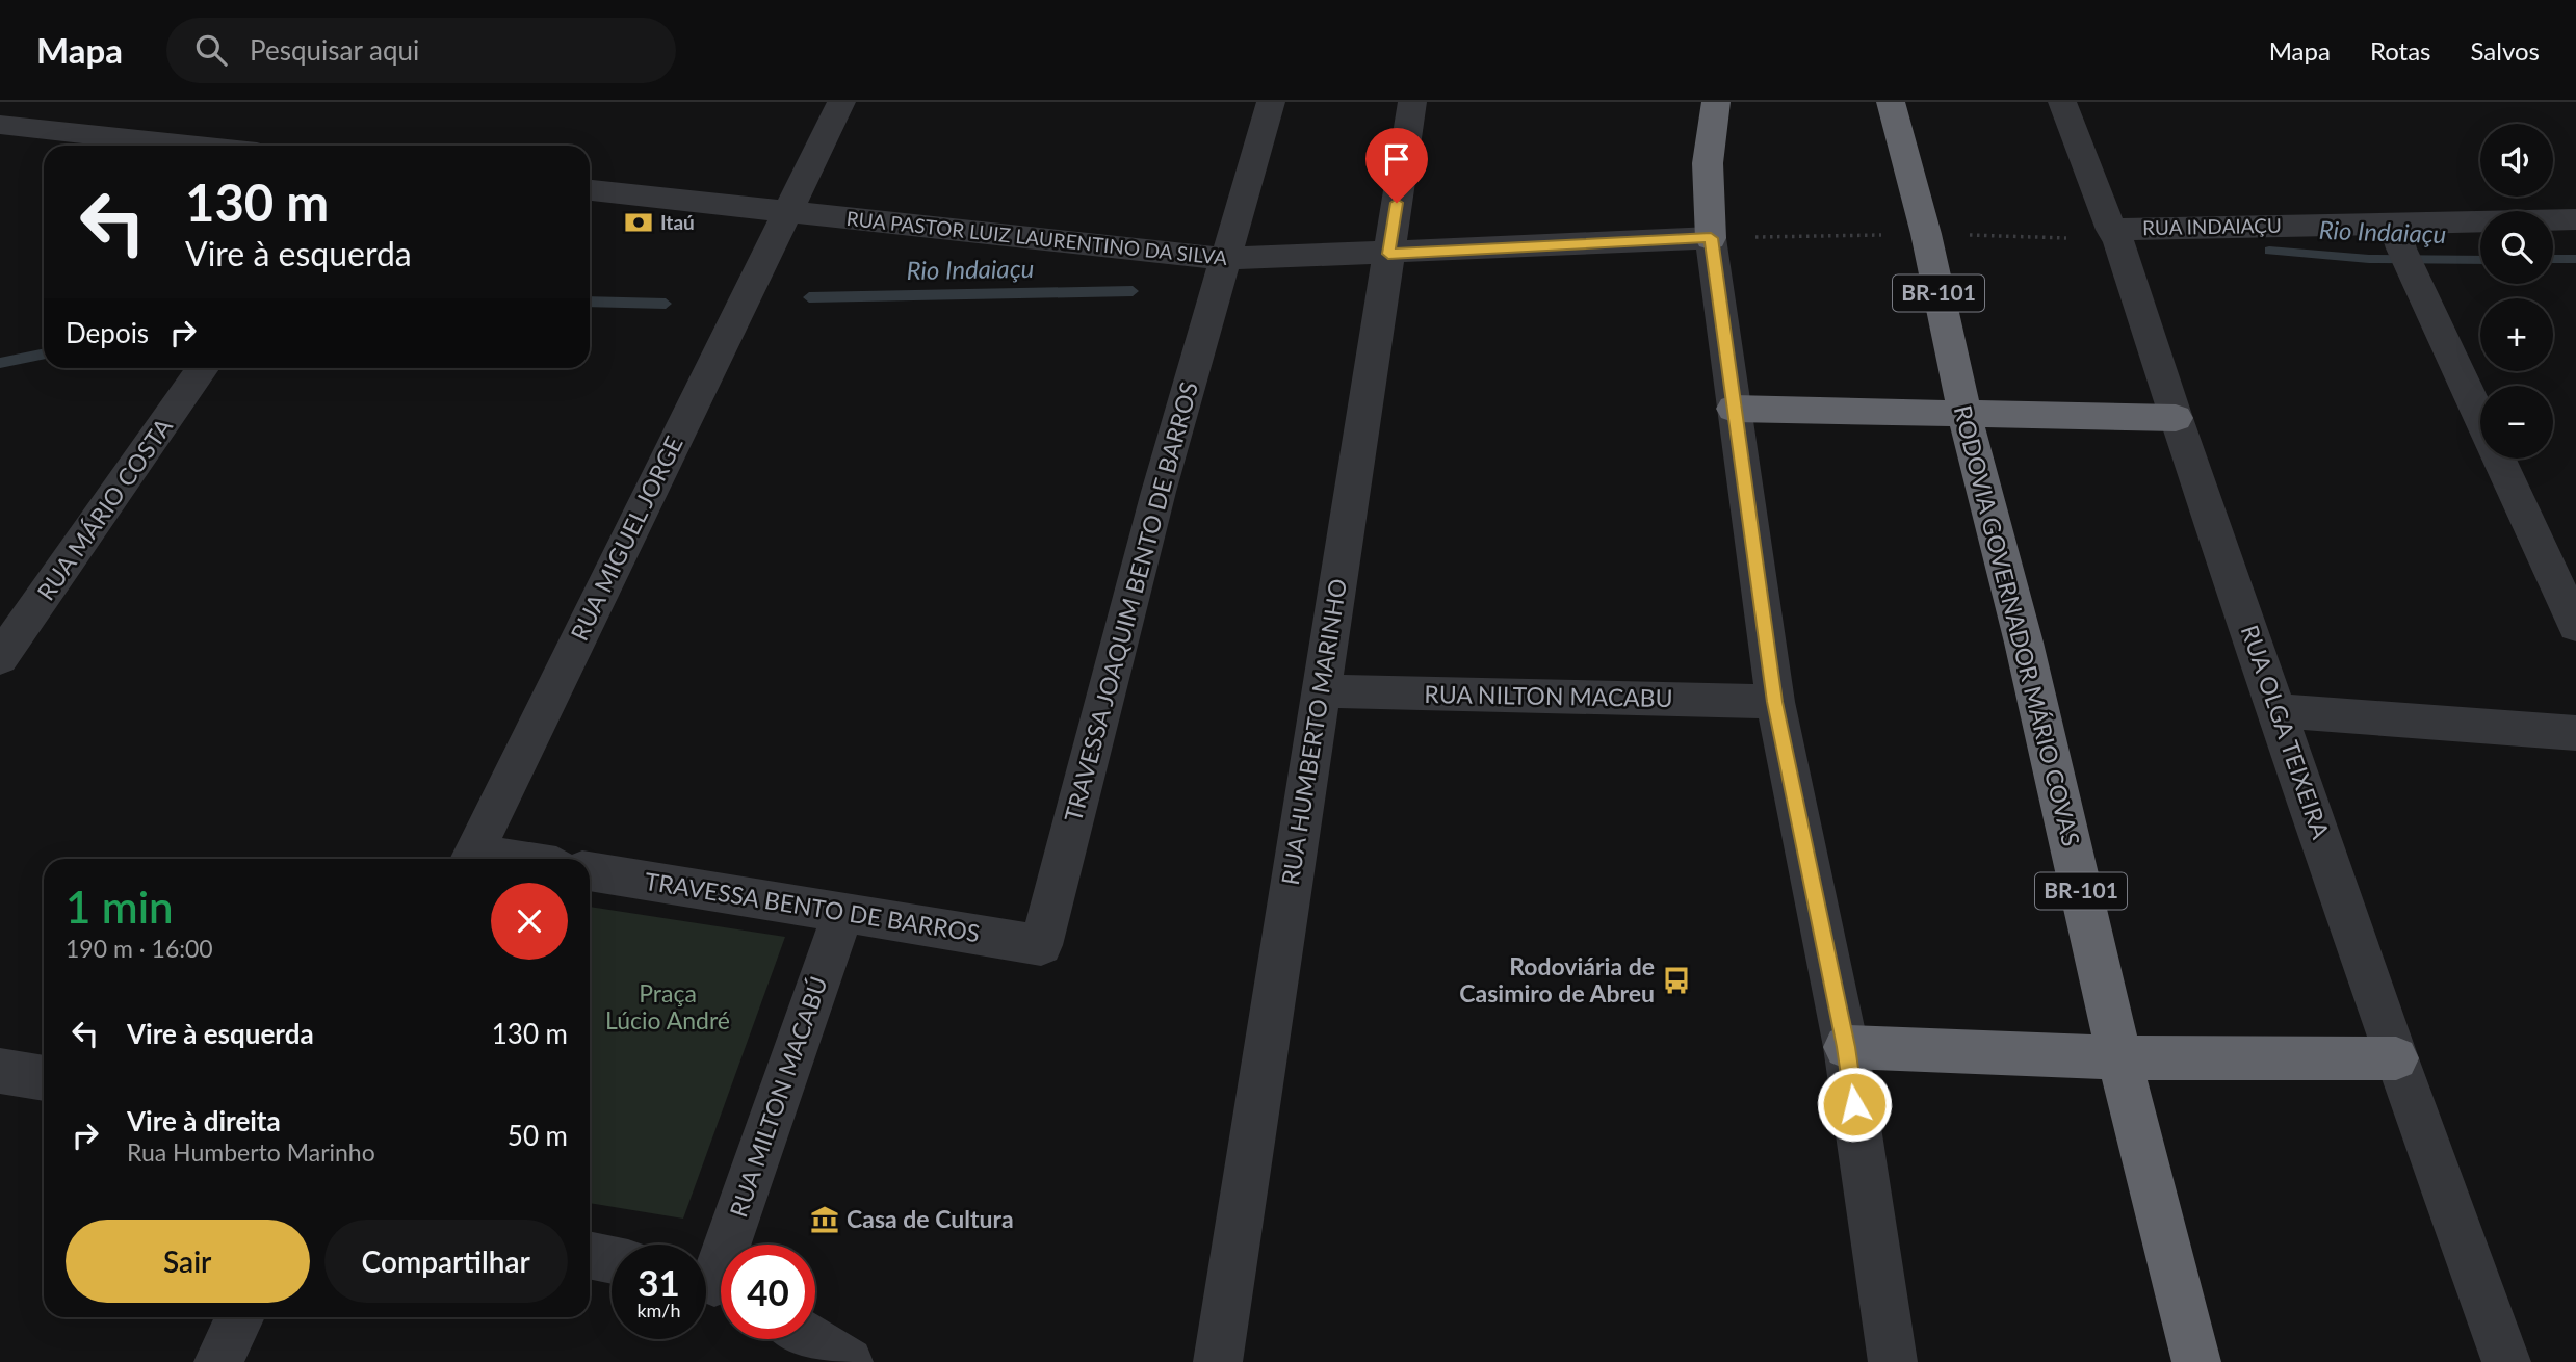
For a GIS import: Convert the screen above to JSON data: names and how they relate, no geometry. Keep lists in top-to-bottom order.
{
  "streets": {
    "highway": ["BR-101", "RODOVIA GOVERNADOR MÁRIO COVAS"],
    "street": [
      "RUA INDAIAÇU",
      "RUA PASTOR LUIZ LAURENTINO DA SILVA",
      "RUA MÁRIO COSTA",
      "RUA MIGUEL JORGE",
      "TRAVESSA JOAQUIM BENTO DE BARROS",
      "RUA NILTON MACABU",
      "RUA HUMBERTO MARINHO",
      "RUA OLGA TEIXEIRA",
      "TRAVESSA BENTO DE BARROS",
      "RUA MILTON MACABÚ"
    ]
  },
  "crossings": [
    ["RUA INDAIAÇU", "RUA OLGA TEIXEIRA"],
    ["RUA PASTOR LUIZ LAURENTINO DA SILVA", "RUA MIGUEL JORGE"],
    ["RUA PASTOR LUIZ LAURENTINO DA SILVA", "TRAVESSA JOAQUIM BENTO DE BARROS"],
    ["RUA PASTOR LUIZ LAURENTINO DA SILVA", "RUA HUMBERTO MARINHO"],
    ["TRAVESSA JOAQUIM BENTO DE BARROS", "TRAVESSA BENTO DE BARROS"],
    ["RUA NILTON MACABU", "RUA HUMBERTO MARINHO"],
    ["TRAVESSA BENTO DE BARROS", "RUA MILTON MACABÚ"]
  ],
  "water": ["Rio Indaiaçu"],
  "parks": ["Praça Lúcio André"],
  "places": {
    "bank": ["Itaú"],
    "bus stop": ["Rodoviária de Casimiro de Abreu"],
    "museum": ["Casa de Cultura"]
  },
  "page": {
    "header": "Mapa",
    "search": "Pesquisar aqui",
    "nav": ["Mapa", "Rotas", "Salvos"],
    "map_buttons": ["+", "−"],
    "turn": ["130 m", "Vire à esquerda"],
    "then": "Depois",
    "heading": ["1 min", "190 m · 16:00"],
    "list": [
      {
        "name": "Vire à esquerda",
        "value": "130 m"
      },
      {
        "name": "Vire à direita",
        "note": "Rua Humberto Marinho",
        "value": "50 m"
      }
    ],
    "buttons": ["Sair", "Compartilhar"],
    "speed": "31 km/h",
    "limit": "40"
  }
}
